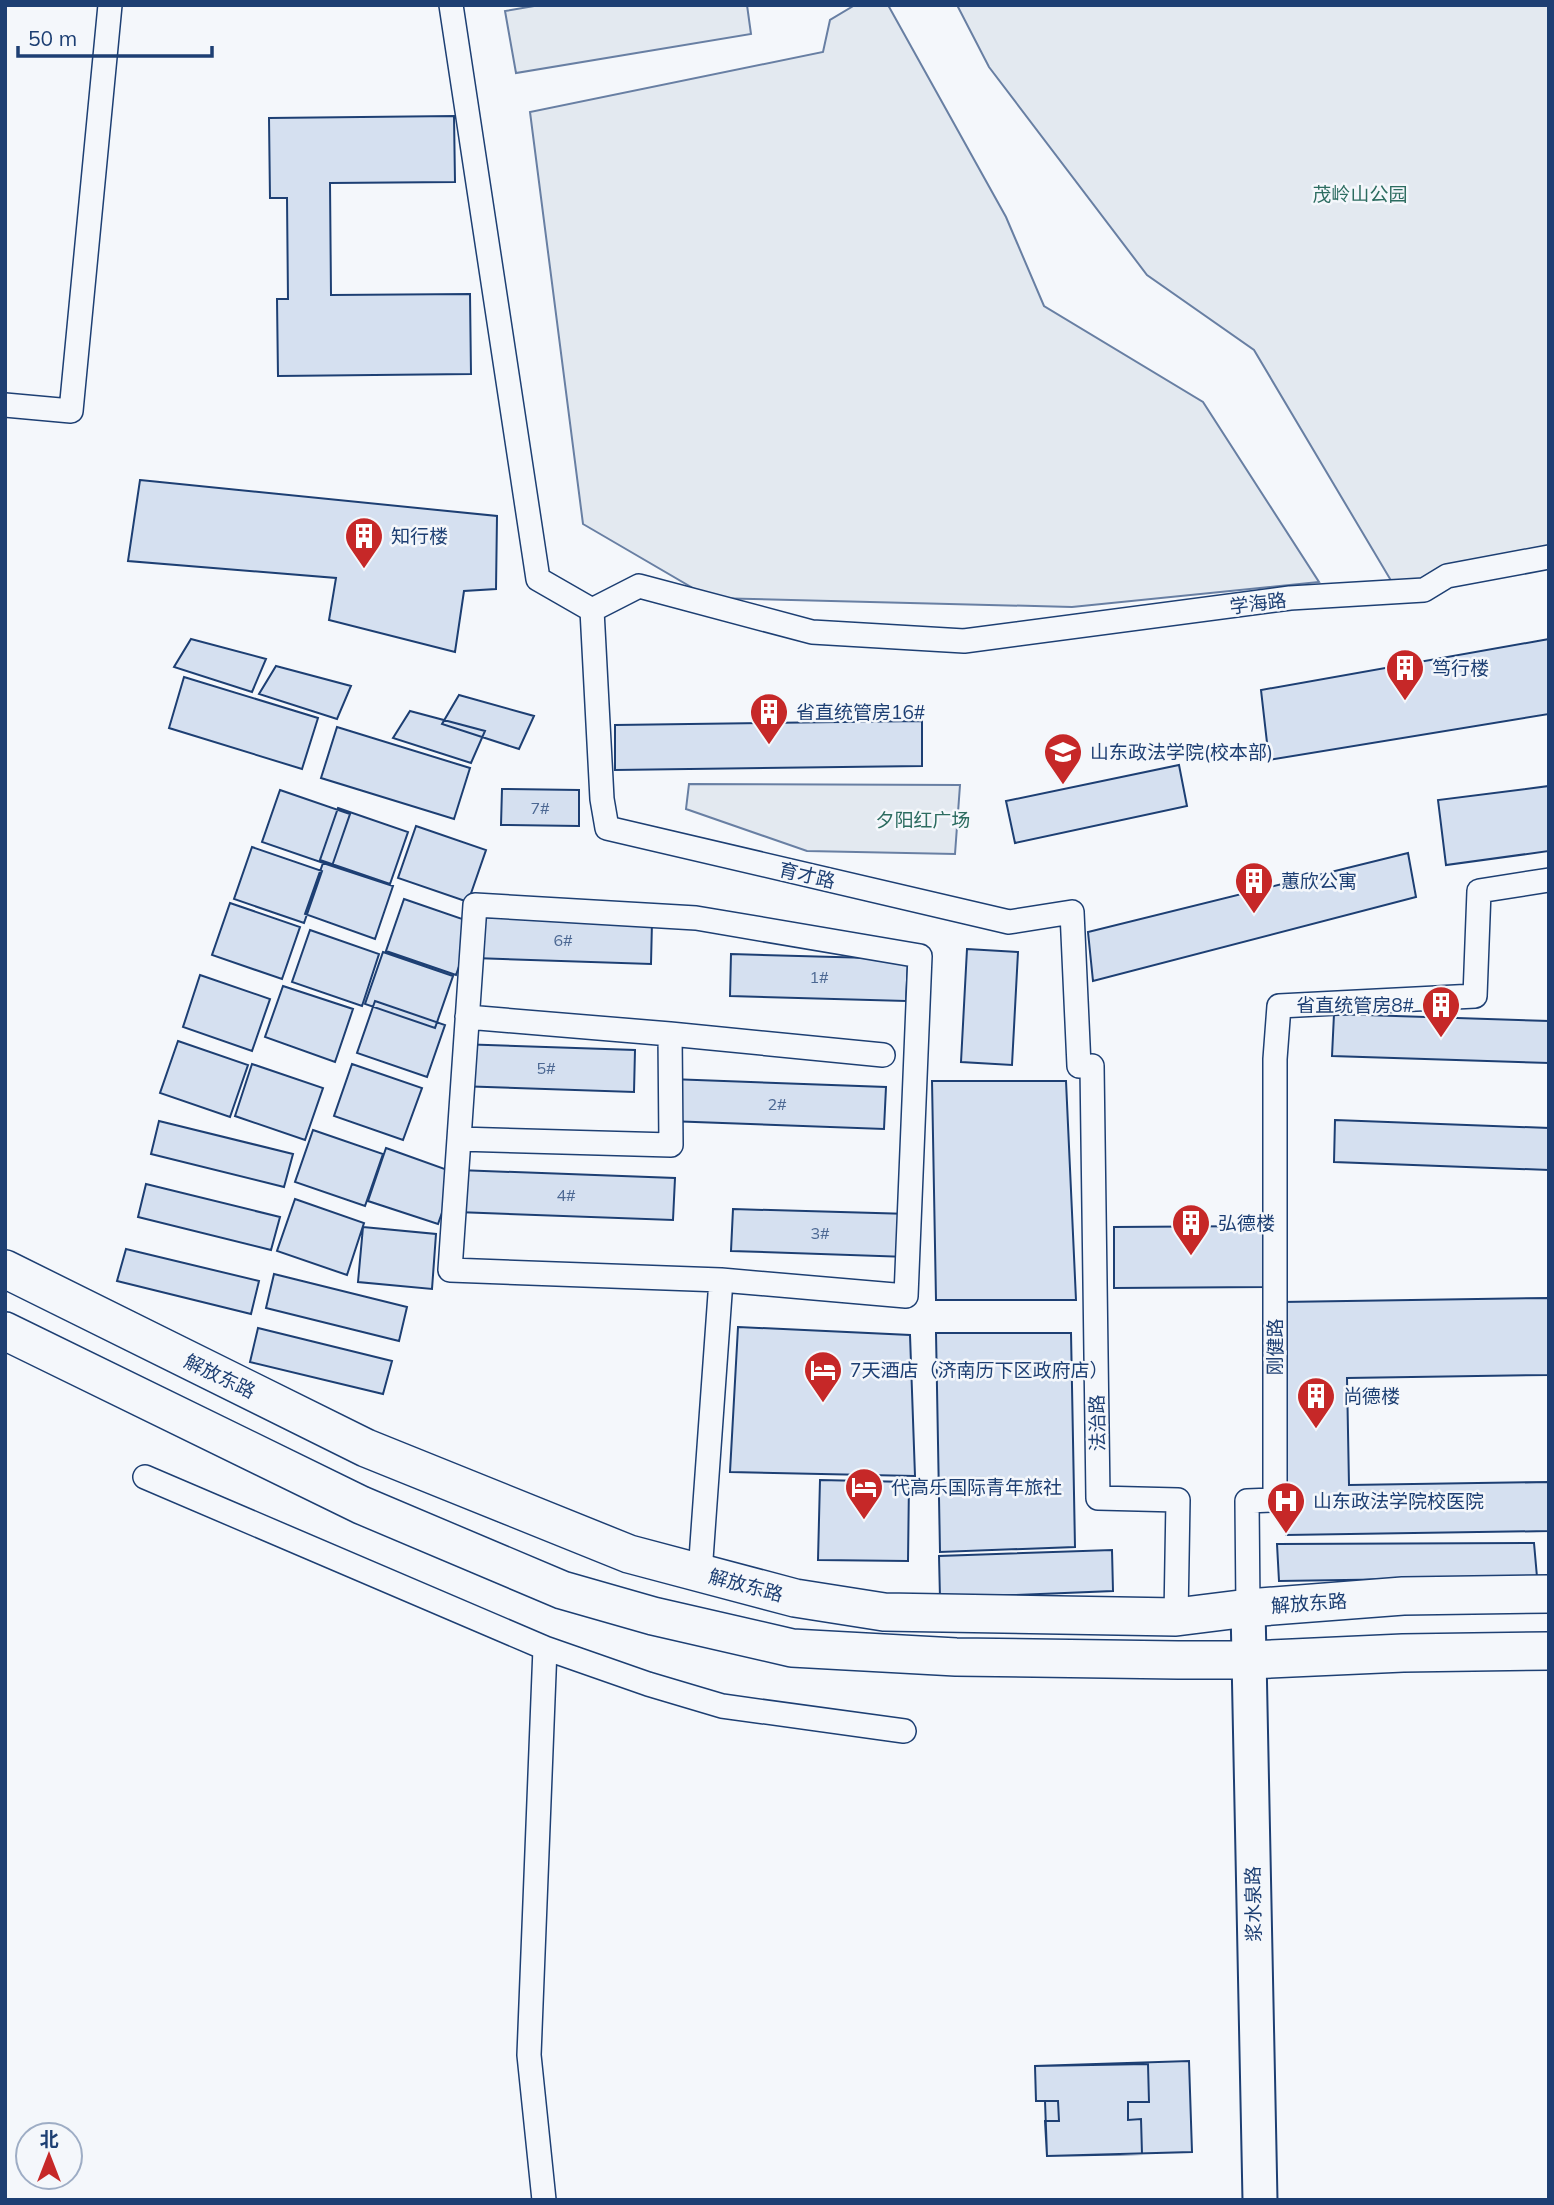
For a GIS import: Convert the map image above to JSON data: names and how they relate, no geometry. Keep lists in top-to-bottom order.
{
  "streets": {
    "main road": ["解放东路", "浆水泉路"],
    "street": [
      "学海路",
      "育才路",
      "刚健路",
      "法治路"
    ]
  },
  "crossings": [
    ["学海路", "育才路"],
    ["育才路", "法治路"],
    ["刚健路", "解放东路"],
    ["刚健路", "浆水泉路"],
    ["解放东路", "法治路"],
    ["解放东路", "浆水泉路"]
  ],
  "parks": ["茂岭山公园", "夕阳红广场"],
  "places": {
    "building": [
      "知行楼",
      "笃行楼",
      "省直统管房16#",
      "蕙欣公寓",
      "省直统管房8#",
      "弘德楼",
      "尚德楼"
    ],
    "school or university": ["山东政法学院(校本部)"],
    "hotel": ["7天酒店（济南历下区政府店）", "代高乐国际青年旅社"],
    "hospital": ["山东政法学院校医院"]
  },
  "house_numbers": [
    "7#",
    "6#",
    "1#",
    "5#",
    "2#",
    "4#",
    "3#"
  ],
  "scale_bar": "50 m",
  "north": "top"
}
